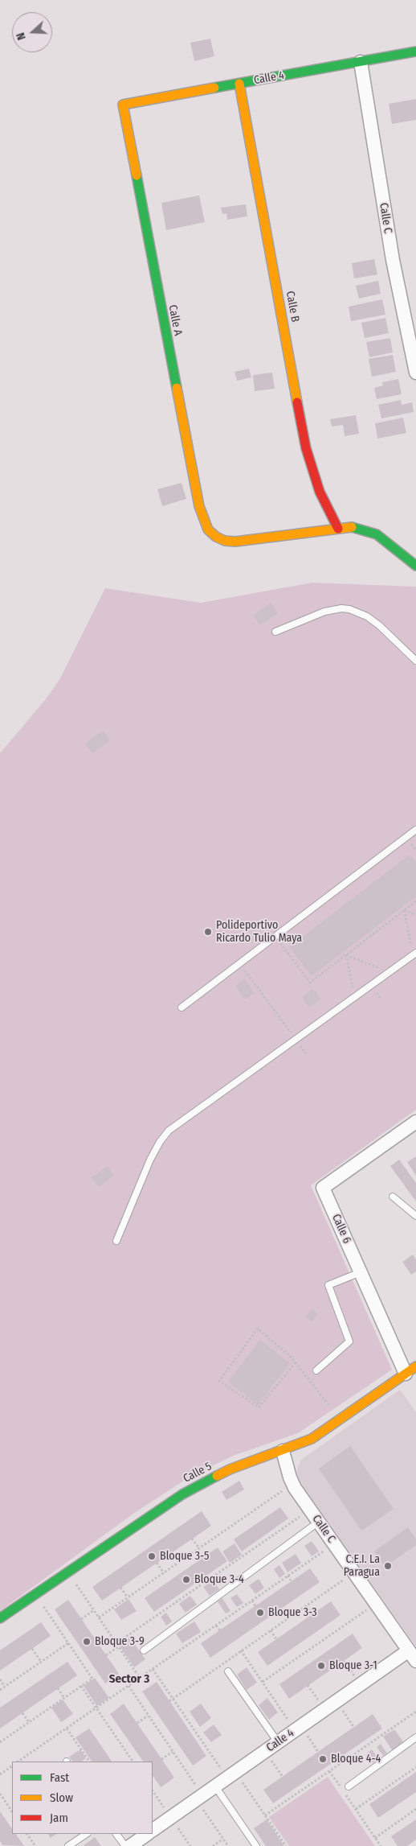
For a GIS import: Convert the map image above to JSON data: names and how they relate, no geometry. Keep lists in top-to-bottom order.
{
  "streets": {
    "street": [
      "Calle 4",
      "Calle C",
      "Calle B",
      "Calle A",
      "Calle 6",
      "Calle 5"
    ]
  },
  "crossings": [
    ["Calle 4", "Calle C"],
    ["Calle 4", "Calle B"],
    ["Calle 4", "Calle A"],
    ["Calle C", "Calle 5"],
    ["Calle B", "Calle A"],
    ["Calle 6", "Calle 5"]
  ],
  "districts": ["Sector 3"],
  "places": [
    "Polideportivo Ricardo Tulio Maya",
    "Bloque 3-5",
    "C.E.I. La Paragua",
    "Bloque 3-4",
    "Bloque 3-3",
    "Bloque 3-9",
    "Bloque 3-1",
    "Bloque 4-4"
  ],
  "legend": ["Fast", "Slow", "Jam"],
  "north": "left"
}
